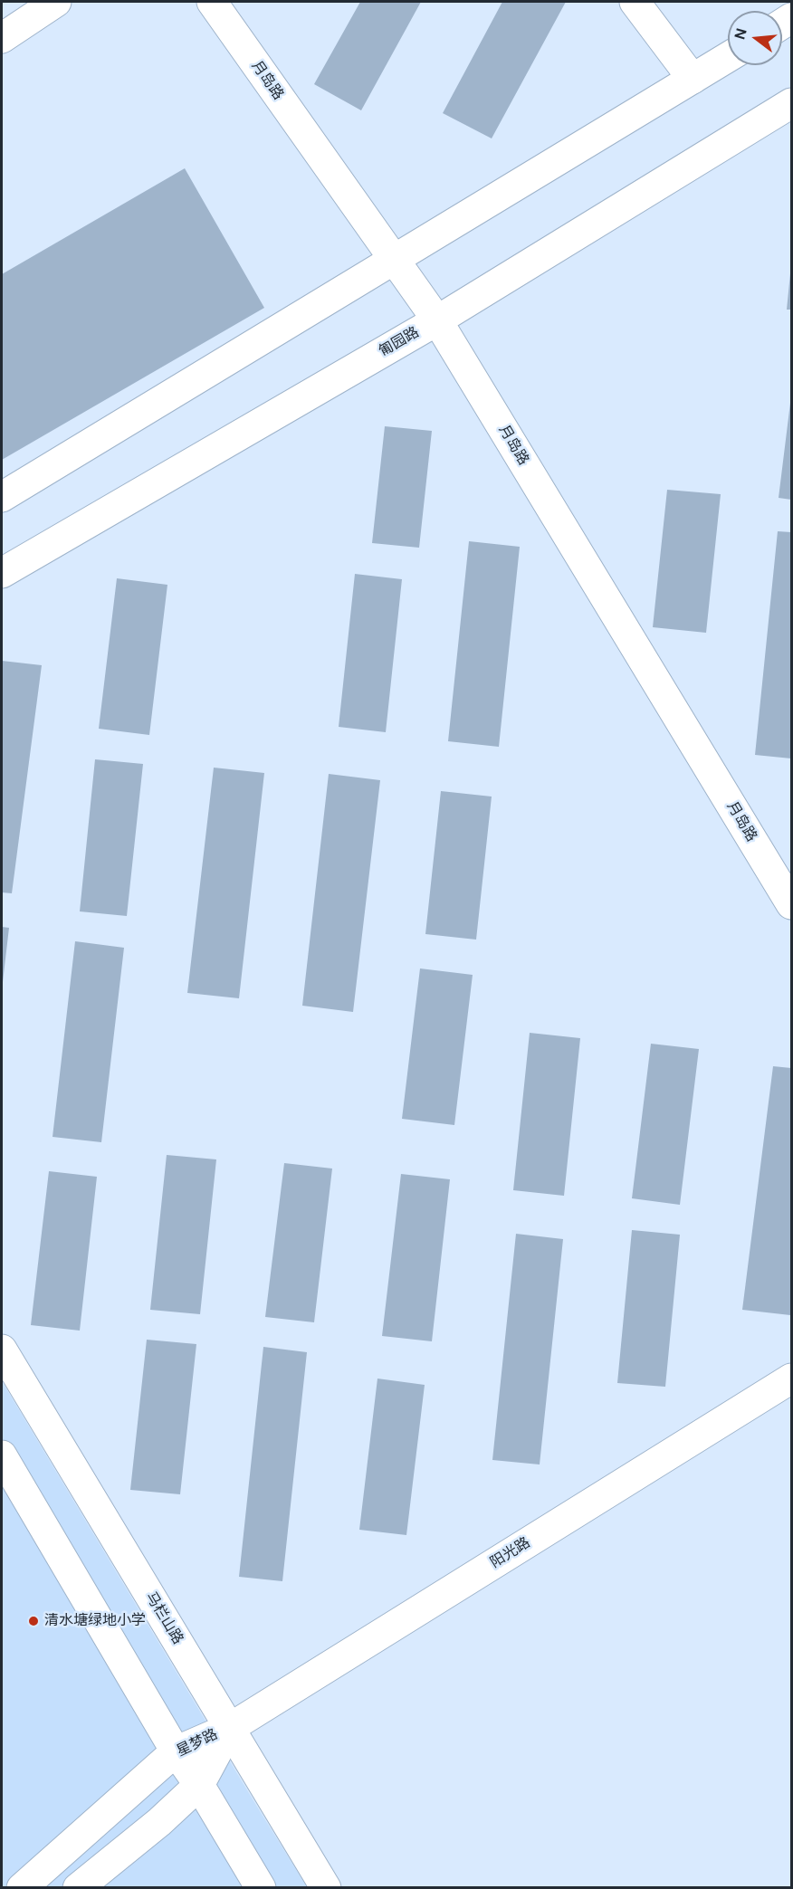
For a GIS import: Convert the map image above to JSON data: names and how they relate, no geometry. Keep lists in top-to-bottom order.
{
  "streets": {
    "main road": [
      "月岛路",
      "匍园路",
      "阳光路",
      "马栏山路",
      "星梦路"
    ]
  },
  "crossings": [
    ["月岛路", "匍园路"],
    ["阳光路", "马栏山路"],
    ["阳光路", "星梦路"],
    ["马栏山路", "星梦路"]
  ],
  "places": ["清水塘绿地小学"],
  "north": "left"
}
